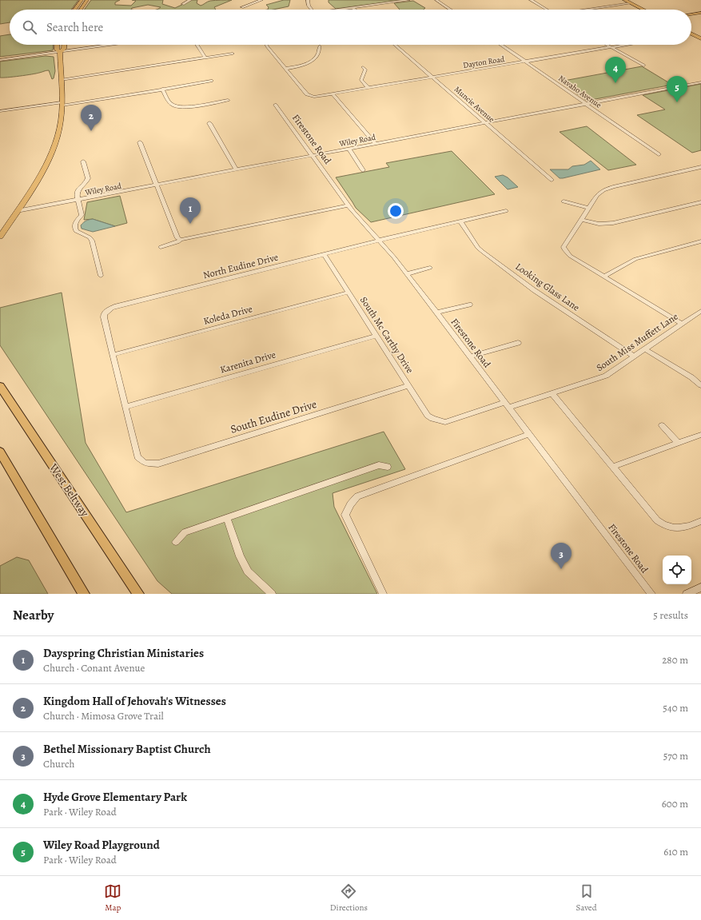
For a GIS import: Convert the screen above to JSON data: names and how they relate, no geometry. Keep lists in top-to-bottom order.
{
  "streets": {
    "highway": ["West Beltway"],
    "street": [
      "Dayton Road",
      "Navaho Avenue",
      "Muncie Avenue",
      "Firestone Road",
      "Wiley Road",
      "North Eudine Drive",
      "Looking Glass Lane",
      "Koleda Drive",
      "South Mc Carthy Drive",
      "South Miss Muffett Lane",
      "Karenita Drive",
      "South Eudine Drive"
    ]
  },
  "crossings": [
    ["Dayton Road", "Navaho Avenue"],
    ["Dayton Road", "Muncie Avenue"],
    ["Navaho Avenue", "Wiley Road"],
    ["Muncie Avenue", "Wiley Road"],
    ["Firestone Road", "Wiley Road"],
    ["Firestone Road", "North Eudine Drive"],
    ["Firestone Road", "South Miss Muffett Lane"],
    ["North Eudine Drive", "Looking Glass Lane"],
    ["North Eudine Drive", "Koleda Drive"],
    ["North Eudine Drive", "South Mc Carthy Drive"],
    ["Looking Glass Lane", "South Miss Muffett Lane"],
    ["Koleda Drive", "South Mc Carthy Drive"],
    ["South Mc Carthy Drive", "South Miss Muffett Lane"],
    ["South Mc Carthy Drive", "Karenita Drive"],
    ["South Mc Carthy Drive", "South Eudine Drive"],
    ["Karenita Drive", "South Eudine Drive"]
  ],
  "page": {
    "search": "Search here",
    "pins": [
      "4",
      "5",
      "2",
      "1",
      "3"
    ],
    "heading": ["Nearby", "5 results"],
    "list": [
      {
        "mark": "1",
        "name": "Dayspring Christian Ministaries",
        "note": "Church · Conant Avenue",
        "value": "280 m"
      },
      {
        "mark": "2",
        "name": "Kingdom Hall of Jehovah's Witnesses",
        "note": "Church · Mimosa Grove Trail",
        "value": "540 m"
      },
      {
        "mark": "3",
        "name": "Bethel Missionary Baptist Church",
        "note": "Church",
        "value": "570 m"
      },
      {
        "mark": "4",
        "name": "Hyde Grove Elementary Park",
        "note": "Park · Wiley Road",
        "value": "600 m"
      },
      {
        "mark": "5",
        "name": "Wiley Road Playground",
        "note": "Park · Wiley Road",
        "value": "610 m"
      }
    ],
    "nav": ["Map", "Directions", "Saved"]
  }
}
